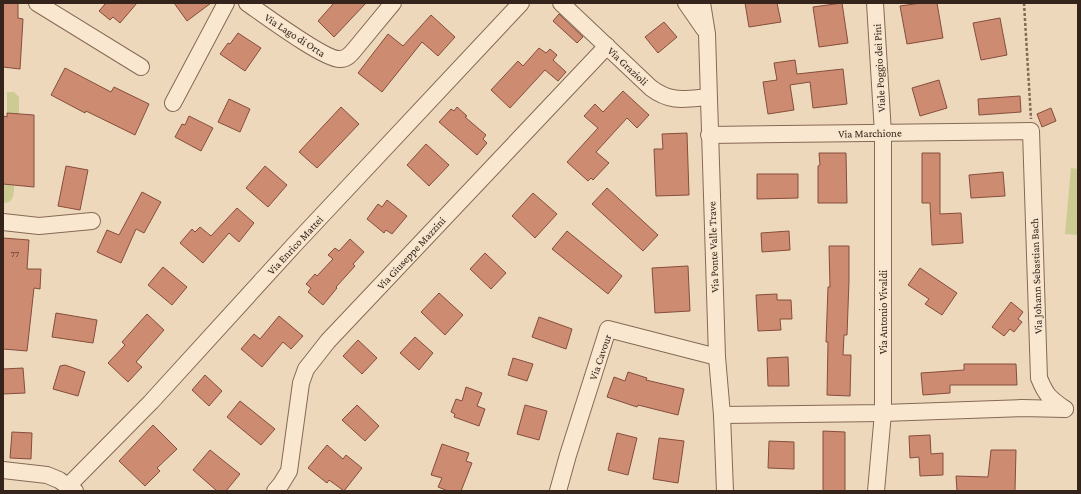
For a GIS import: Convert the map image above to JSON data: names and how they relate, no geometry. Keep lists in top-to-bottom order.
{
  "streets": {
    "street": [
      "Via Lago di Orta",
      "Via Grazioli",
      "Viale Poggio dei Pini",
      "Via Marchione",
      "Via Enrico Mattei",
      "Via Ponte Valle Trave",
      "Via Giuseppe Mazzini",
      "Via Johann Sebastian Bach",
      "Via Antonio Vivaldi",
      "Via Cavour"
    ]
  },
  "crossings": [
    ["Via Grazioli", "Via Ponte Valle Trave"],
    ["Via Grazioli", "Via Giuseppe Mazzini"],
    ["Viale Poggio dei Pini", "Via Marchione"],
    ["Viale Poggio dei Pini", "Via Antonio Vivaldi"],
    ["Via Marchione", "Via Ponte Valle Trave"],
    ["Via Marchione", "Via Johann Sebastian Bach"],
    ["Via Marchione", "Via Antonio Vivaldi"],
    ["Via Ponte Valle Trave", "Via Cavour"],
    ["Via Johann Sebastian Bach", "Via Antonio Vivaldi"]
  ],
  "house_numbers": ["77"]
}
